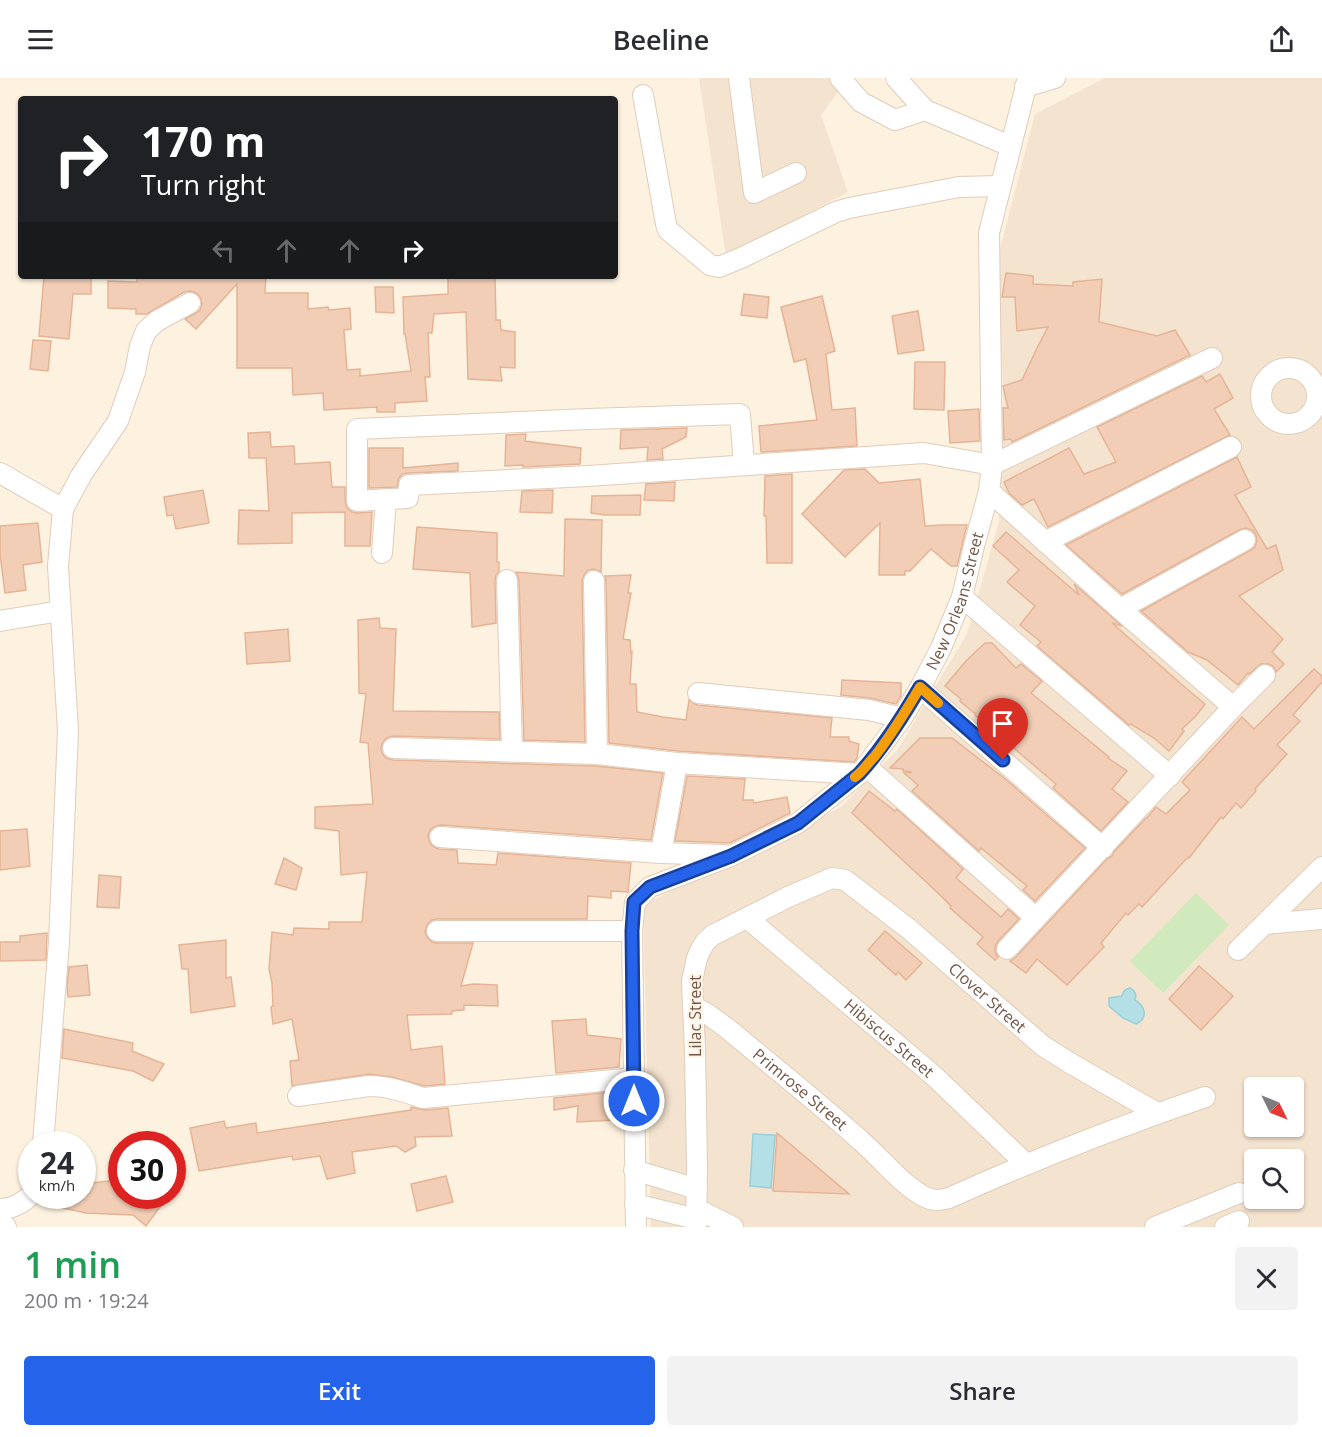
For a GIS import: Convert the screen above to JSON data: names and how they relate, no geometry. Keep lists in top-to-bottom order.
{
  "streets": {
    "street": [
      "New Orleans Street",
      "Clover Street",
      "Lilac Street",
      "Hibiscus Street",
      "Primrose Street"
    ]
  },
  "crossings": [
    ["Clover Street", "Lilac Street"],
    ["Clover Street", "Primrose Street"],
    ["Lilac Street", "Hibiscus Street"],
    ["Lilac Street", "Primrose Street"],
    ["Hibiscus Street", "Primrose Street"]
  ],
  "north": "bottom right",
  "page": {
    "header": "Beeline",
    "turn": ["170 m", "Turn right"],
    "speed": "24 km/h",
    "limit": "30",
    "heading": ["1 min", "200 m · 19:24"],
    "buttons": ["Exit", "Share"]
  }
}
